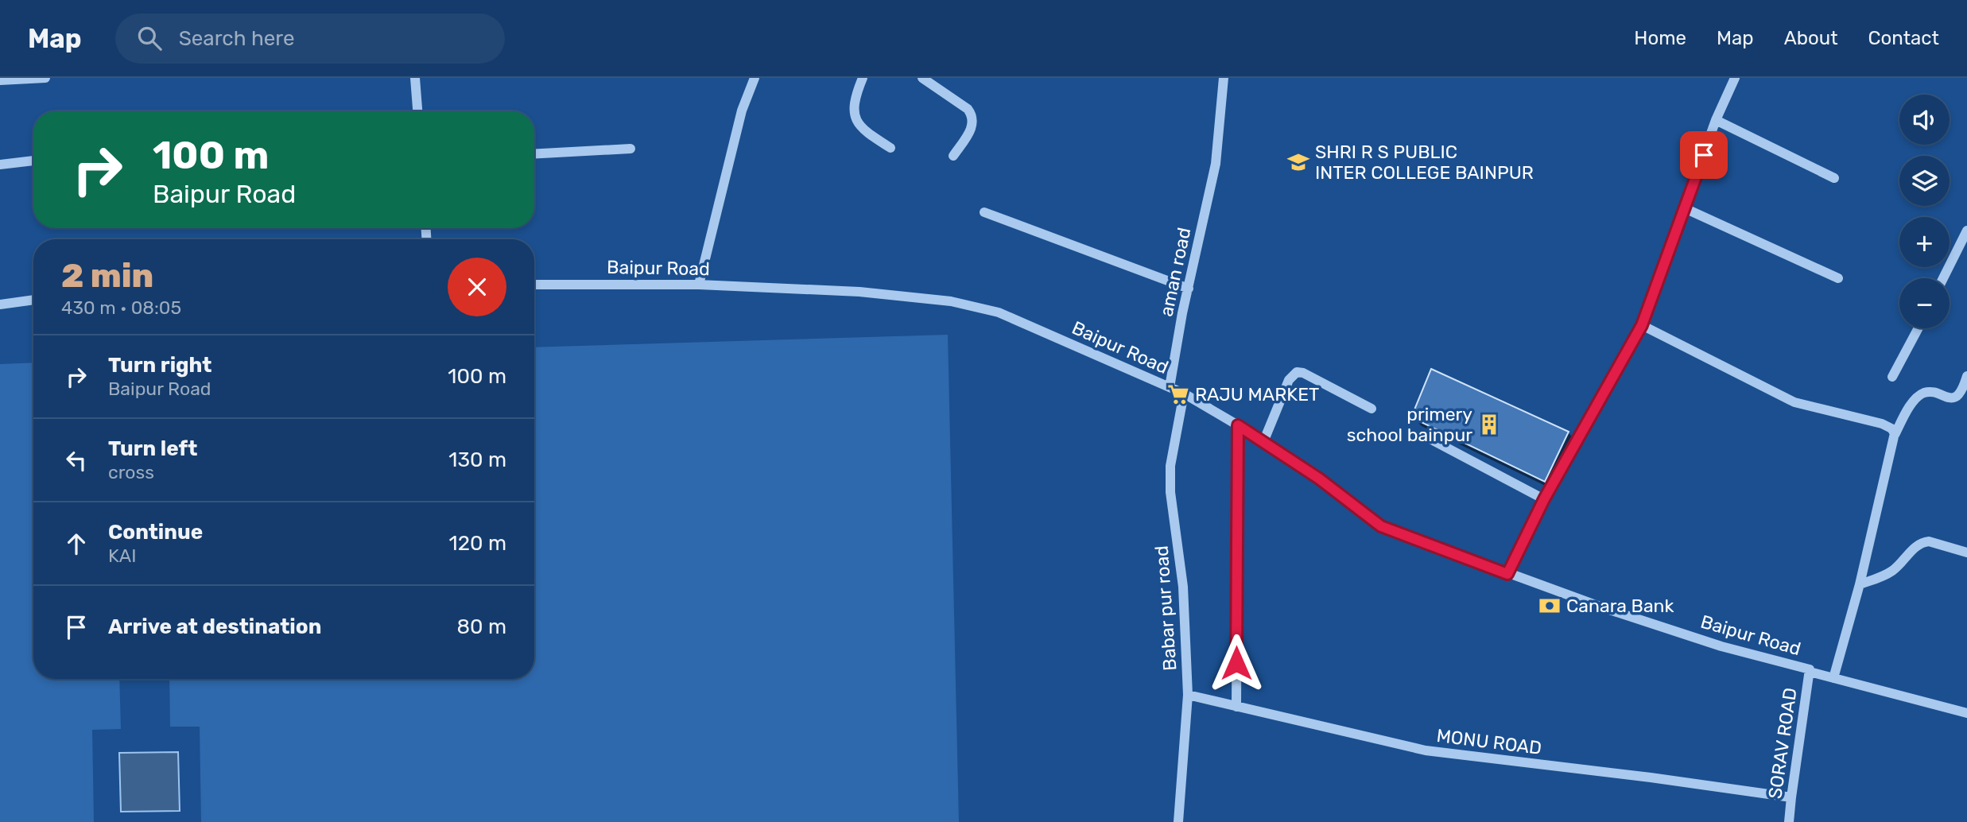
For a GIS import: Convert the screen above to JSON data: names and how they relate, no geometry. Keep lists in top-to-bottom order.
{
  "streets": {
    "street": [
      "Baipur Road",
      "aman road",
      "Babar pur road",
      "MONU ROAD",
      "SORAV ROAD"
    ]
  },
  "crossings": [
    ["Baipur Road", "aman road"],
    ["Baipur Road", "Babar pur road"],
    ["Baipur Road", "SORAV ROAD"],
    ["Babar pur road", "MONU ROAD"],
    ["MONU ROAD", "SORAV ROAD"]
  ],
  "places": {
    "school or university": ["SHRI R S PUBLIC INTER COLLEGE BAINPUR"],
    "supermarket": ["RAJU MARKET"],
    "building": ["primery school bainpur"],
    "bank": ["Canara Bank"]
  },
  "page": {
    "header": "Map",
    "search": "Search here",
    "nav": [
      "Home",
      "Map",
      "About",
      "Contact"
    ],
    "map_buttons": ["+", "−"],
    "turn": ["100 m", "Baipur Road"],
    "heading": ["2 min", "430 m · 08:05"],
    "list": [
      {
        "name": "Turn right",
        "note": "Baipur Road",
        "value": "100 m"
      },
      {
        "name": "Turn left",
        "note": "cross",
        "value": "130 m"
      },
      {
        "name": "Continue",
        "note": "KAI",
        "value": "120 m"
      },
      {
        "name": "Arrive at destination",
        "value": "80 m"
      }
    ]
  }
}
